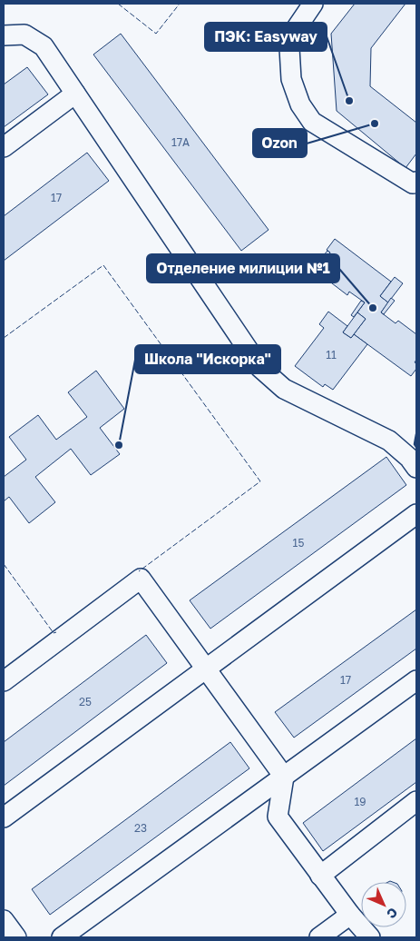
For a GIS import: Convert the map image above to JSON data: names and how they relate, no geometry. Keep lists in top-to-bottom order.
{
  "places": [
    "ПЭК: Easyway",
    "Ozon",
    "Отделение милиции №1",
    "Школа \"Искорка\""
  ],
  "house_numbers": [
    "17А",
    "17",
    "11",
    "15",
    "17",
    "25",
    "19",
    "23"
  ],
  "north": "bottom right"
}
